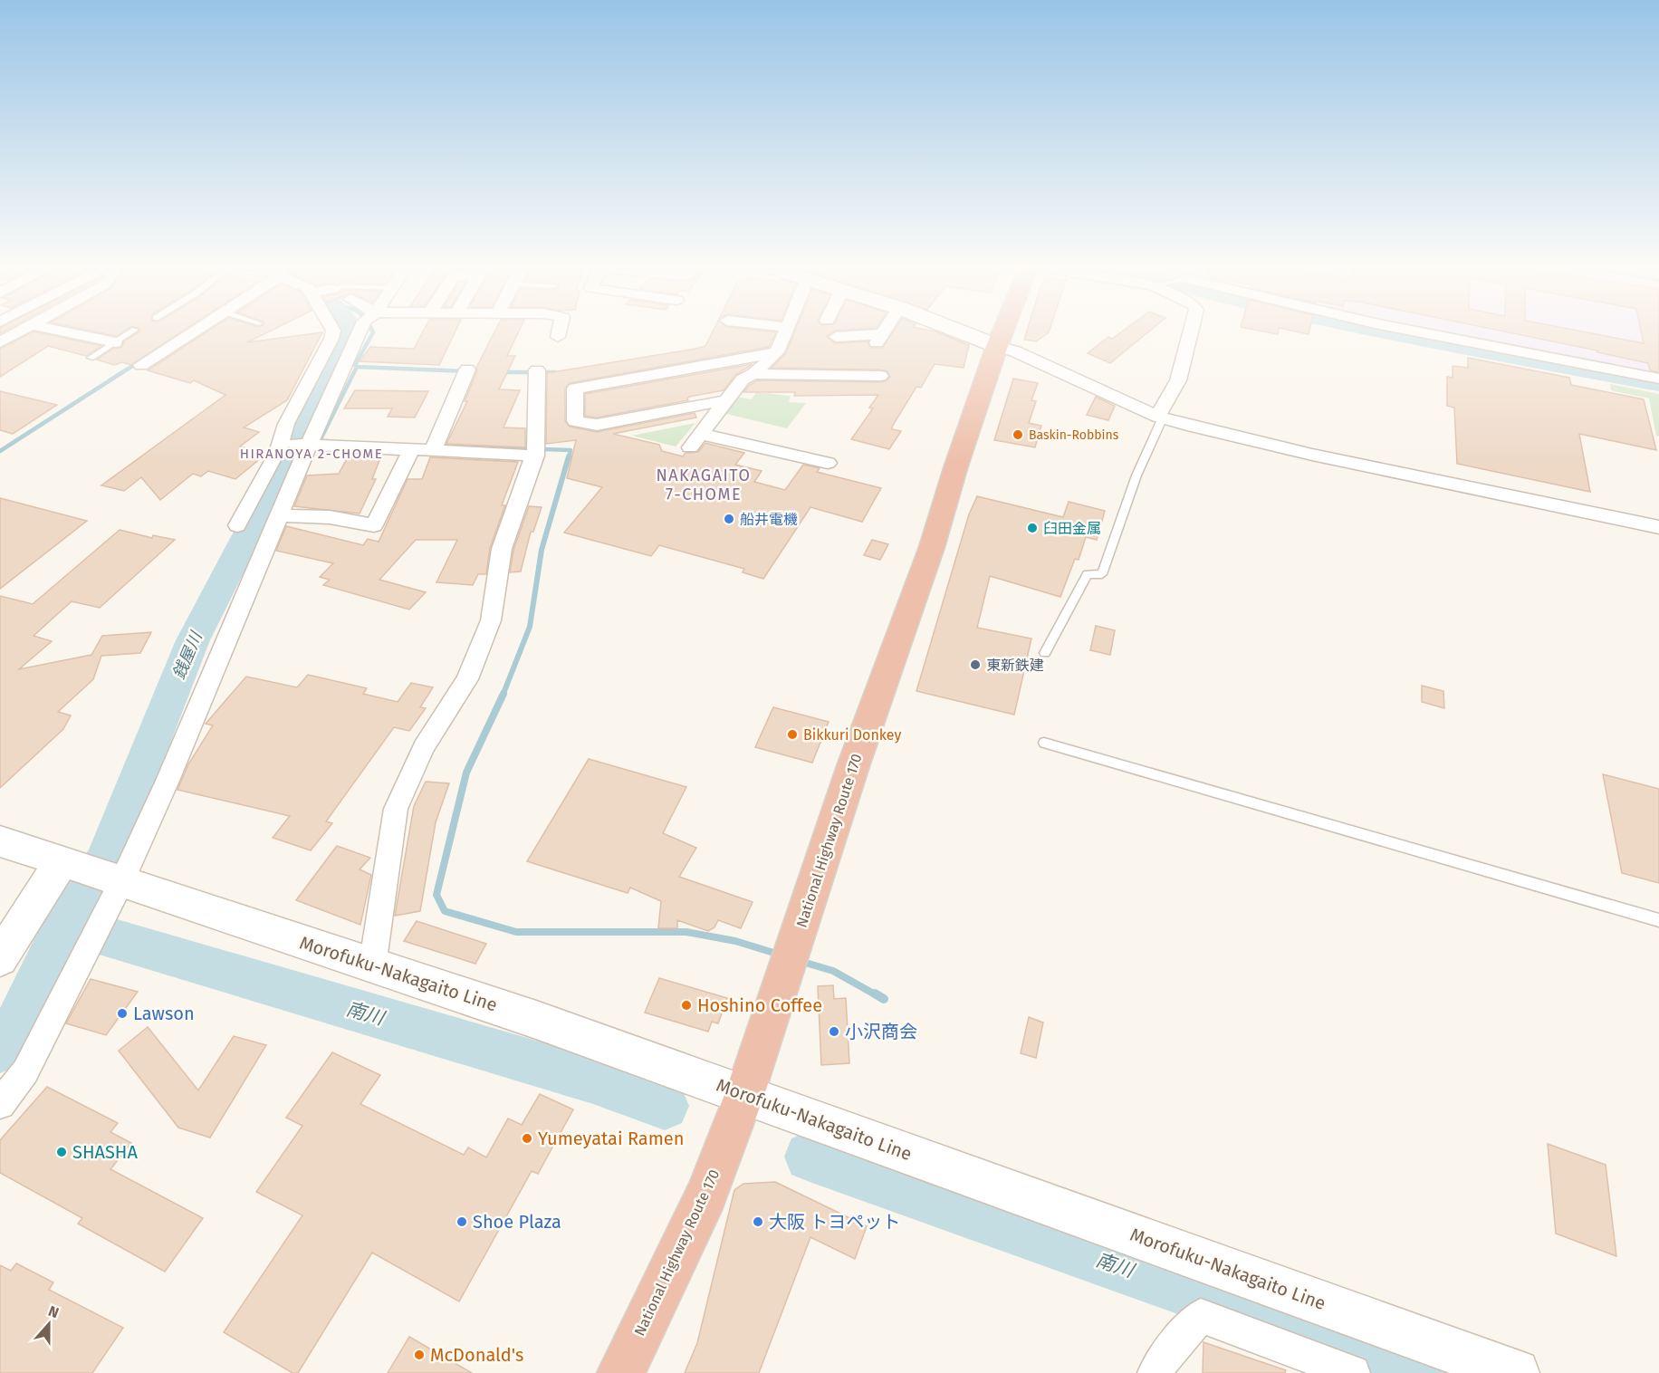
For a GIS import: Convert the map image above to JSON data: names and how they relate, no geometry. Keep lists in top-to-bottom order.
{
  "streets": {
    "highway": ["National Highway Route 170"],
    "street": ["Morofuku-Nakagaito Line"]
  },
  "crossings": [
    ["National Highway Route 170", "Morofuku-Nakagaito Line"]
  ],
  "districts": ["HIRANOYA 2-CHOME", "NAKAGAITO 7-CHOME"],
  "water": ["銭屋川", "南川"],
  "places": [
    "Baskin-Robbins",
    "船井電機",
    "臼田金属",
    "東新鉄建",
    "Bikkuri Donkey",
    "Hoshino Coffee",
    "Lawson",
    "小沢商会",
    "Yumeyatai Ramen",
    "SHASHA",
    "Shoe Plaza",
    "大阪 トヨペット",
    "McDonald's"
  ],
  "north": "top"
}
